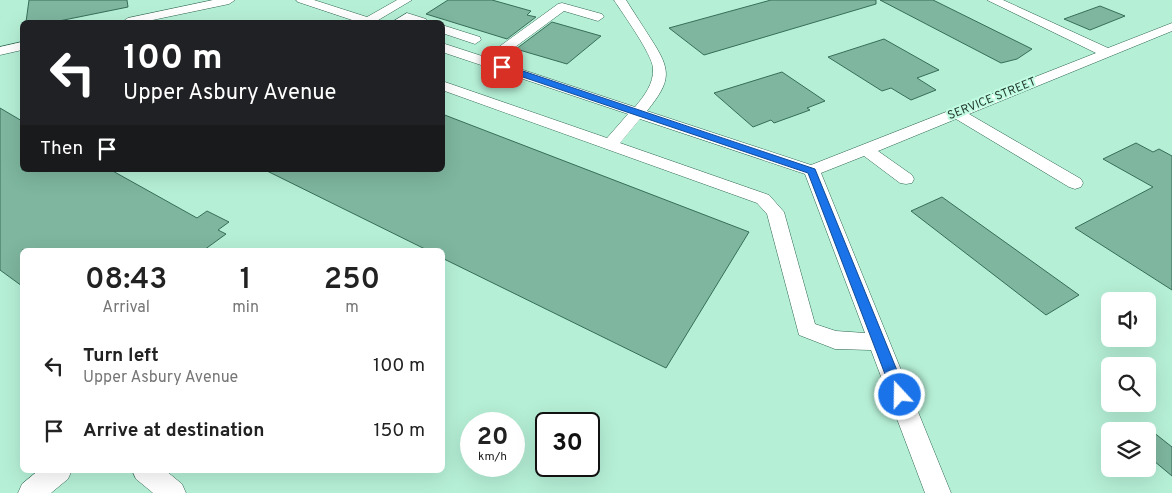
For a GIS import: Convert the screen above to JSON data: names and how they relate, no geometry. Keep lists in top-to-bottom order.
{
  "streets": {
    "street": ["SERVICE STREET"]
  },
  "page": {
    "turn": ["100 m", "Upper Asbury Avenue"],
    "then": "Then",
    "eta": [
      "08:43",
      "Arrival",
      "1",
      "min",
      "250",
      "m"
    ],
    "list": [
      {
        "name": "Turn left",
        "note": "Upper Asbury Avenue",
        "value": "100 m"
      },
      {
        "name": "Arrive at destination",
        "value": "150 m"
      }
    ],
    "speed": "20 km/h",
    "limit": "30"
  }
}
